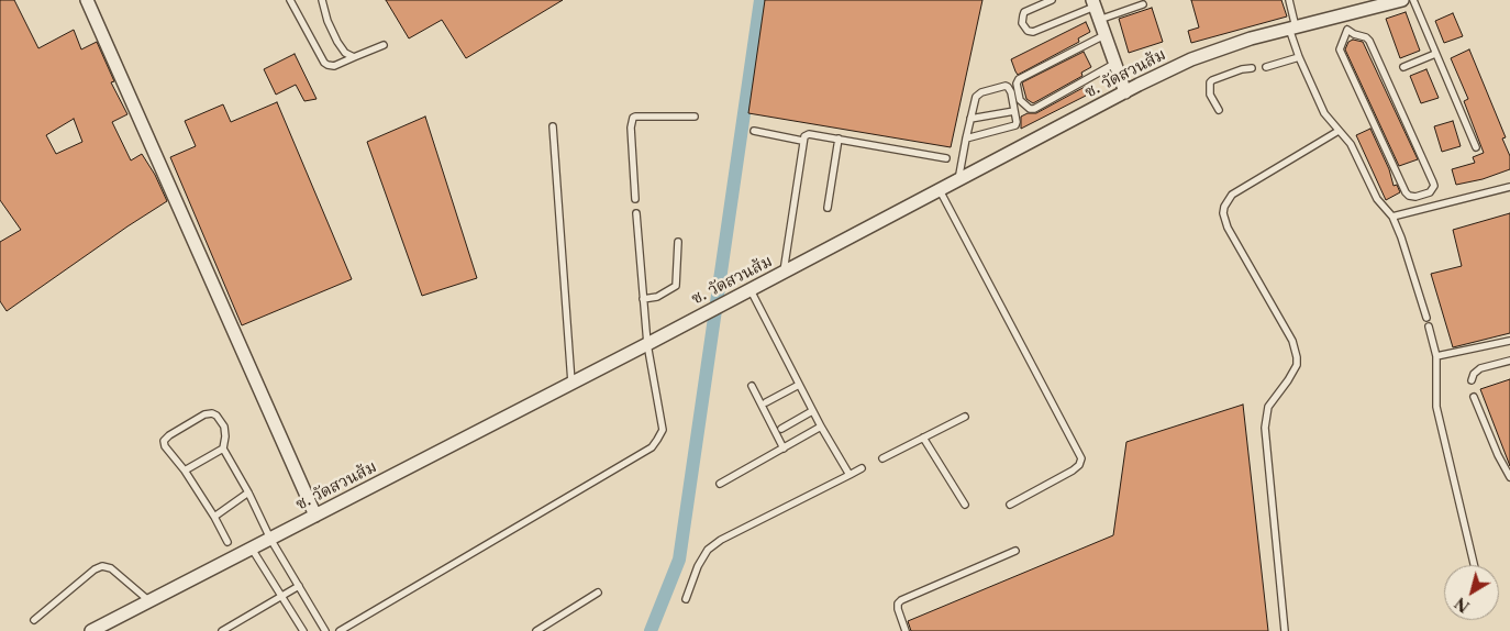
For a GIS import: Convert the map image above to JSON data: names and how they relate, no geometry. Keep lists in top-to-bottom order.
{
  "streets": {
    "street": ["ซ. วัดสวนส้ม"]
  },
  "north": "bottom left"
}
